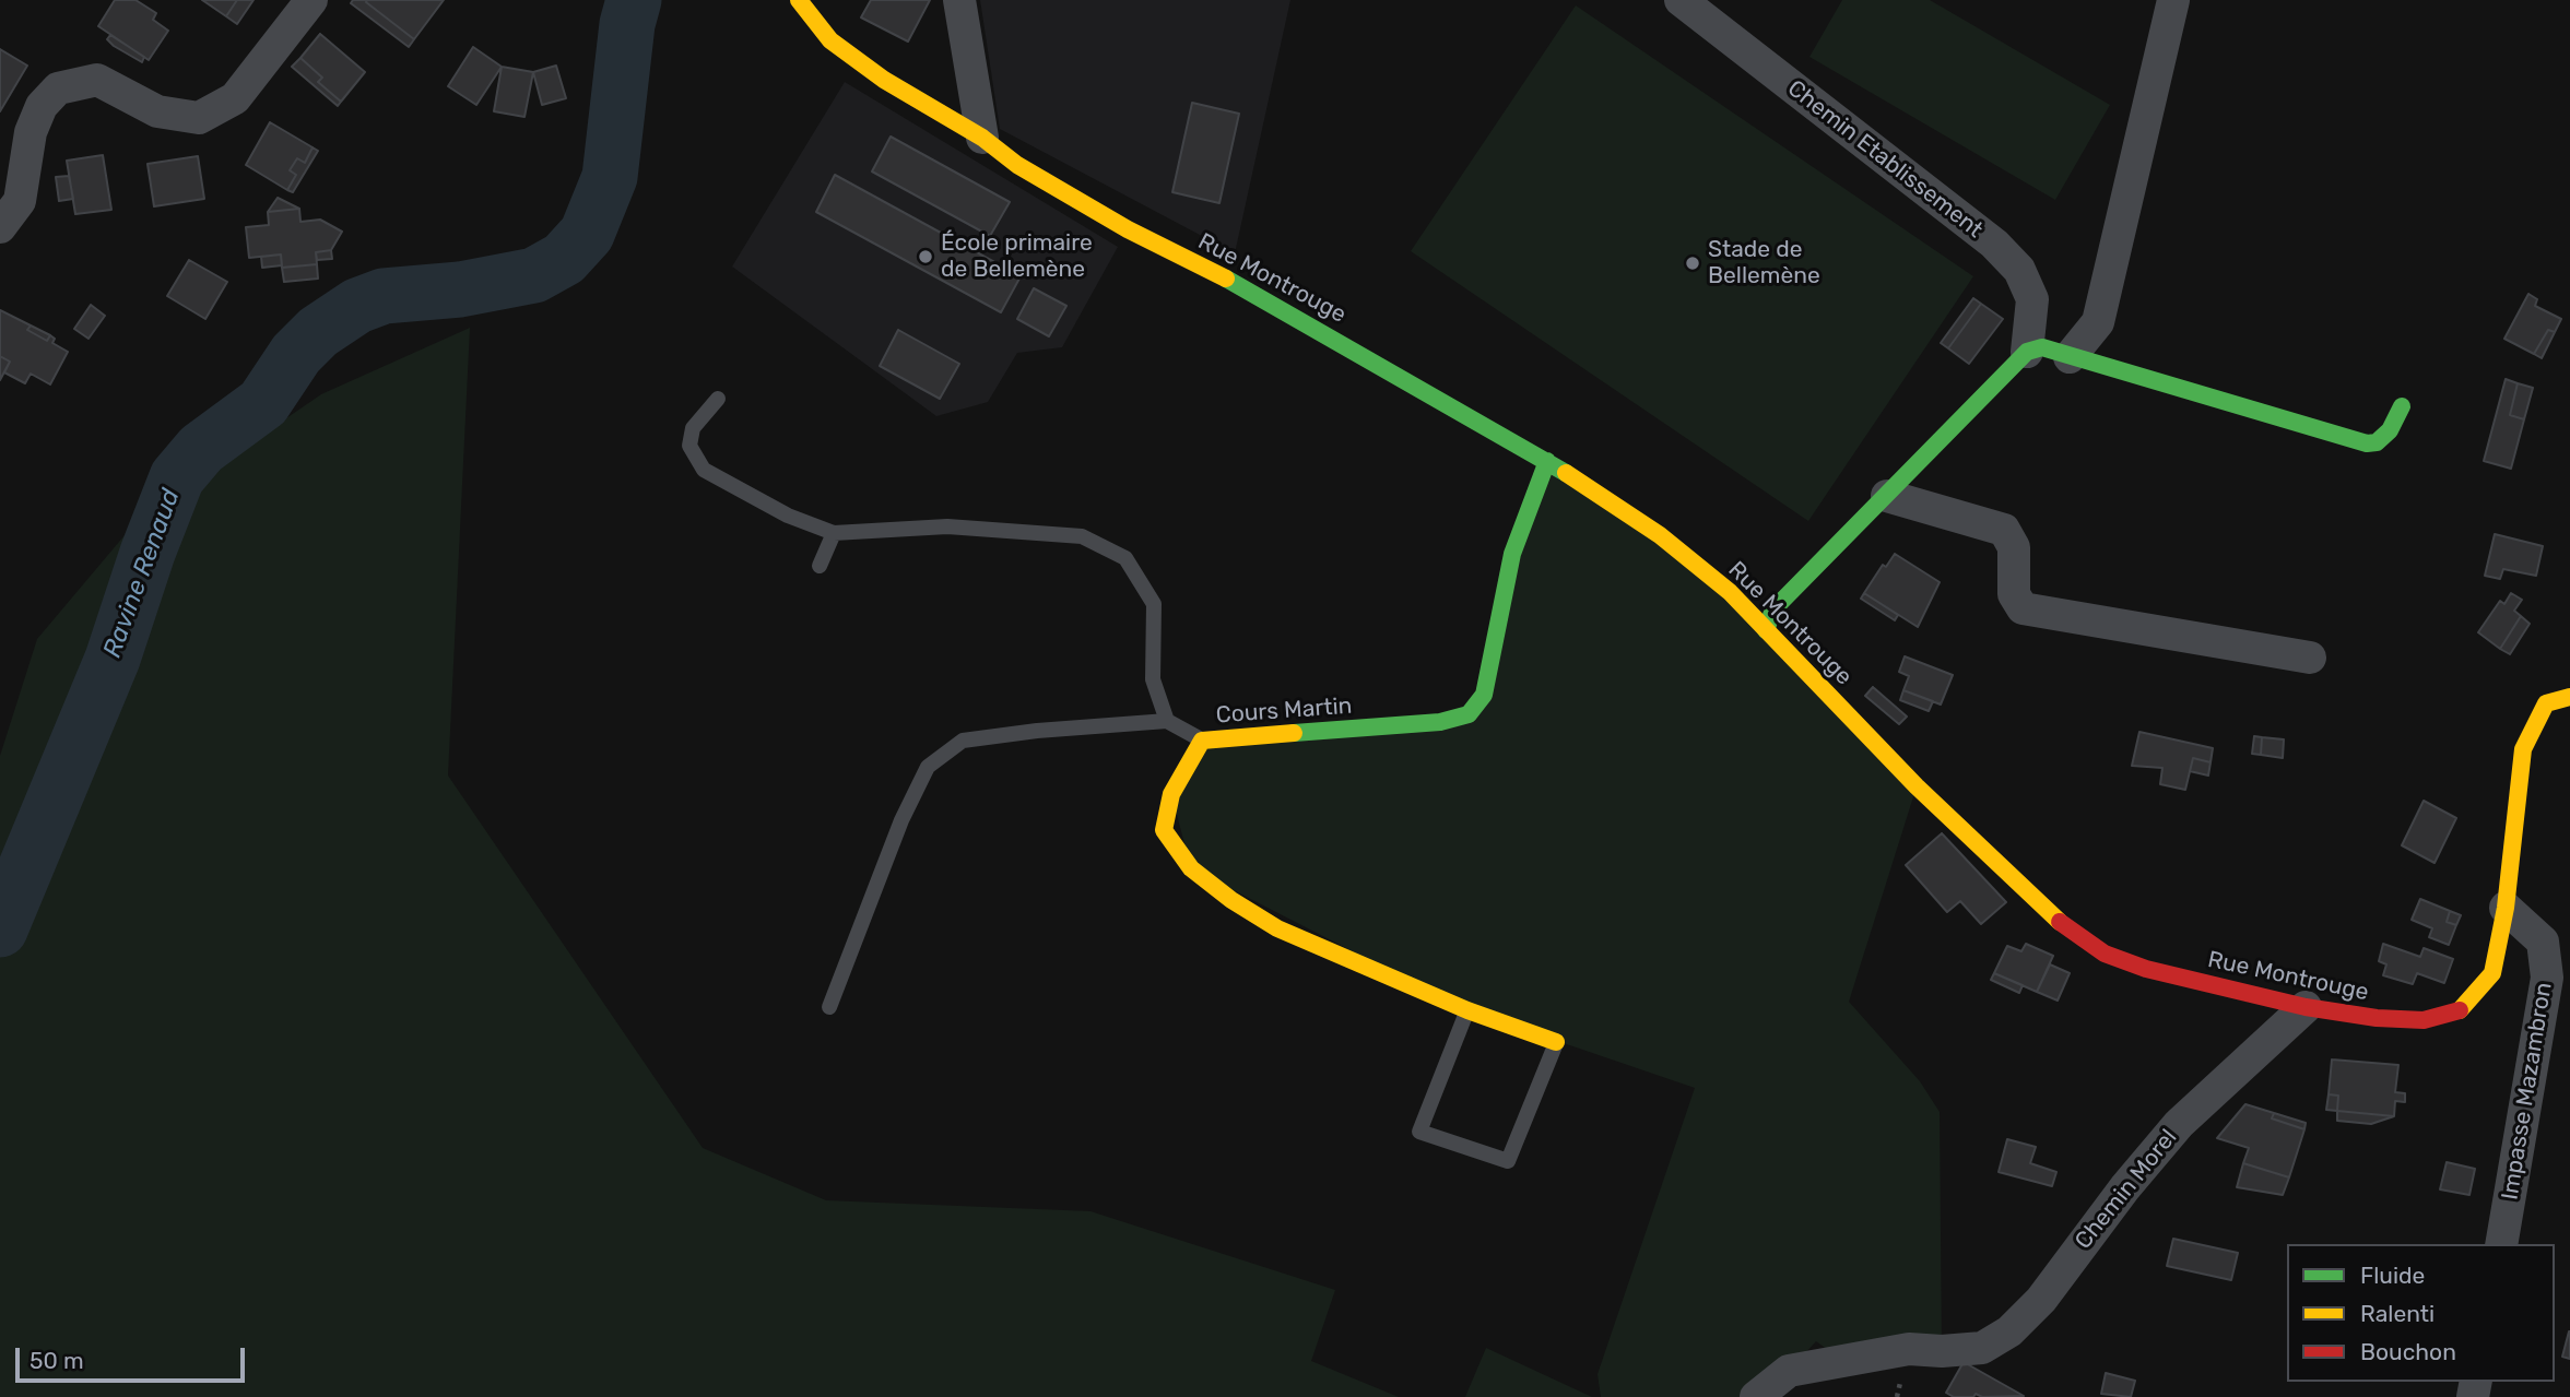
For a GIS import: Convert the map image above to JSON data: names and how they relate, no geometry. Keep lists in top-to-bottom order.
{
  "streets": {
    "main road": ["Rue Montrouge", "Cours Martin"],
    "street": ["Chemin Etablissement", "Impasse Mazambron", "Chemin Morel"]
  },
  "crossings": [
    ["Rue Montrouge", "Cours Martin"],
    ["Rue Montrouge", "Impasse Mazambron"],
    ["Rue Montrouge", "Chemin Morel"]
  ],
  "water": ["Ravine Renaud"],
  "places": ["École primaire de Bellemène", "Stade de Bellemène"],
  "legend": ["Fluide", "Ralenti", "Bouchon"],
  "scale_bar": "50 m"
}
